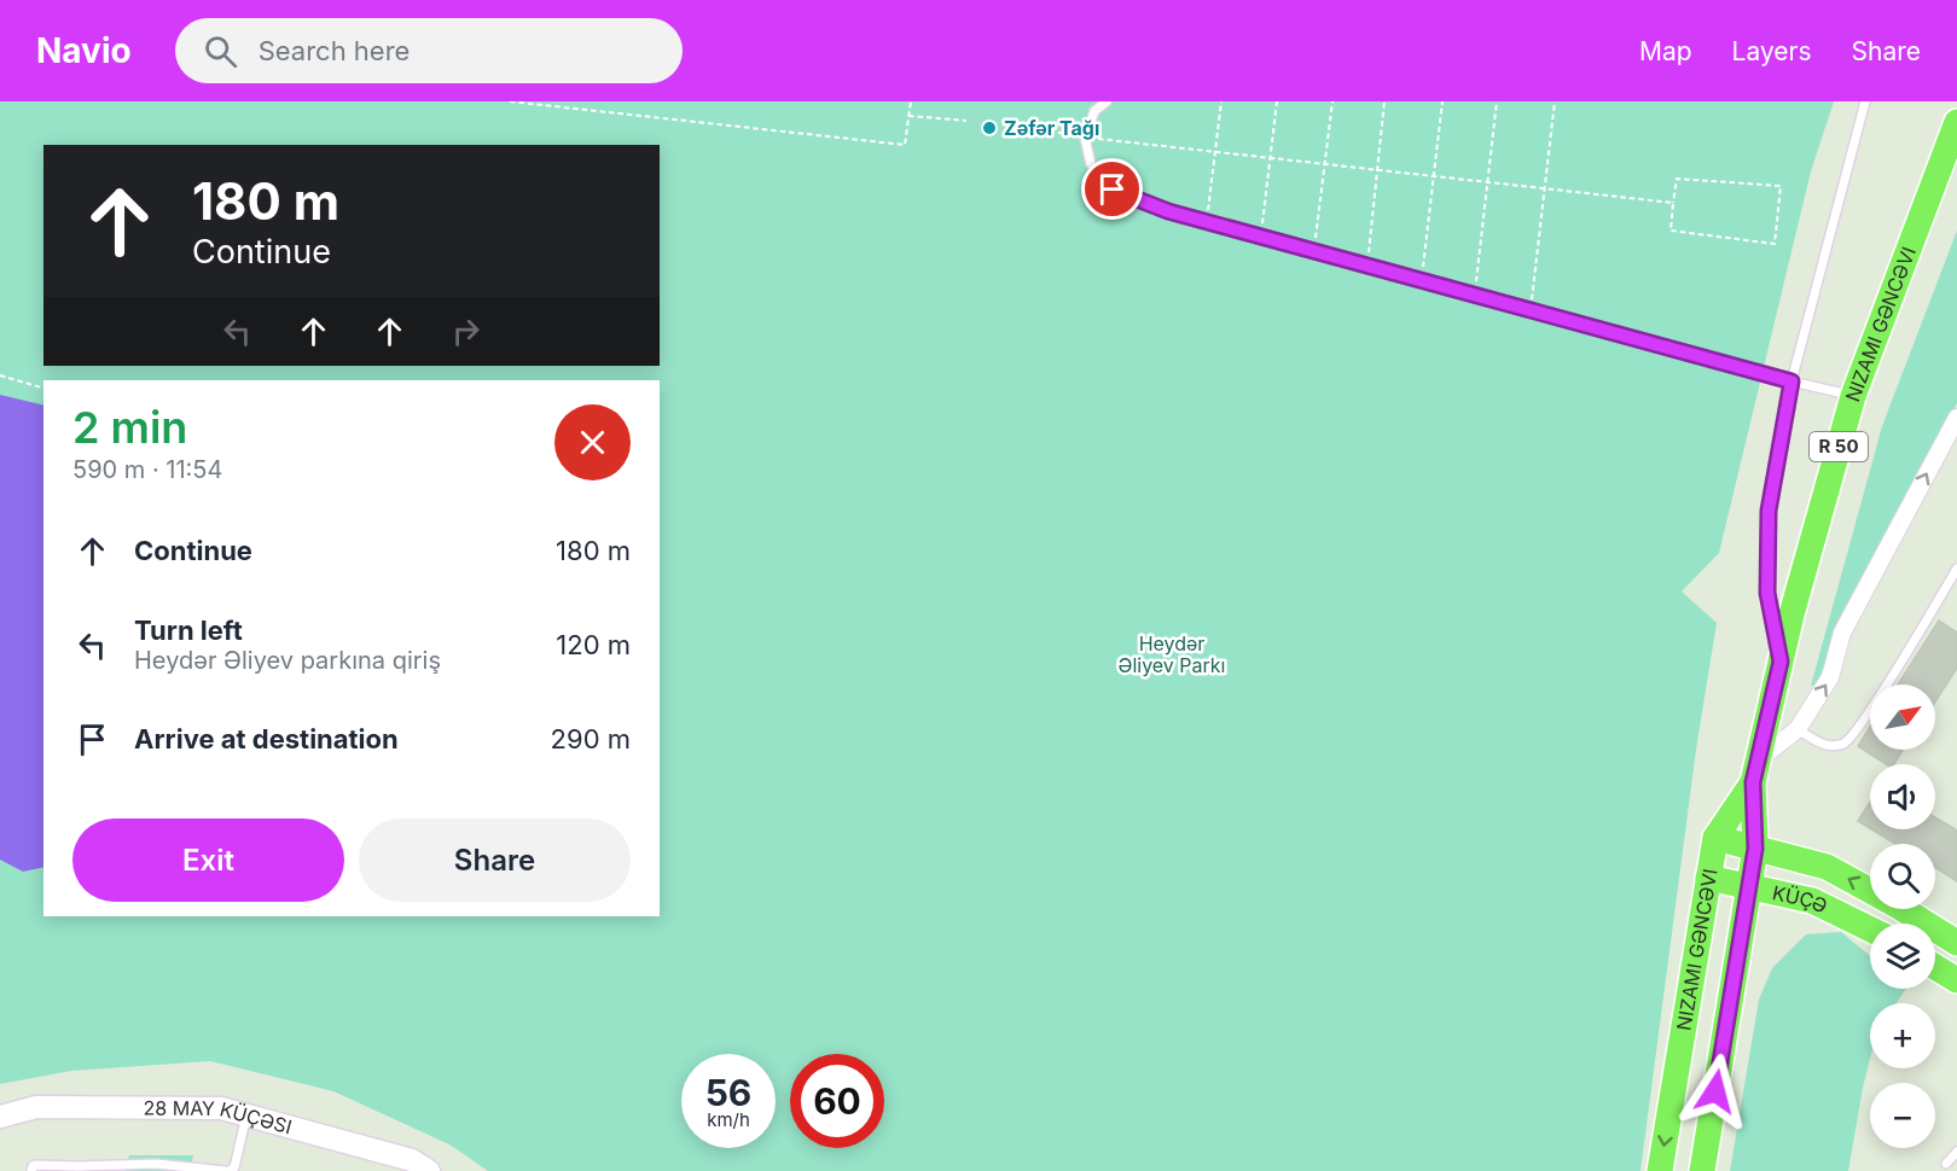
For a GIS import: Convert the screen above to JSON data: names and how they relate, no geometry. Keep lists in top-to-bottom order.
{
  "streets": {
    "main road": [
      "NIZAMI GƏNCƏVI",
      "R 50",
      "KÜÇƏ",
      "28 MAY KÜÇƏSI"
    ]
  },
  "crossings": [
    ["NIZAMI GƏNCƏVI", "KÜÇƏ"]
  ],
  "parks": ["Heydər Əliyev Parkı"],
  "places": ["Zəfər Tağı"],
  "north": "top right",
  "page": {
    "header": "Navio",
    "search": "Search here",
    "nav": ["Map", "Layers", "Share"],
    "turn": ["180 m", "Continue"],
    "heading": ["2 min", "590 m · 11:54"],
    "list": [
      {
        "name": "Continue",
        "value": "180 m"
      },
      {
        "name": "Turn left",
        "note": "Heydər Əliyev parkına qiriş",
        "value": "120 m"
      },
      {
        "name": "Arrive at destination",
        "value": "290 m"
      }
    ],
    "map_buttons": ["+", "−"],
    "buttons": ["Exit", "Share"],
    "speed": "56 km/h",
    "limit": "60"
  }
}
